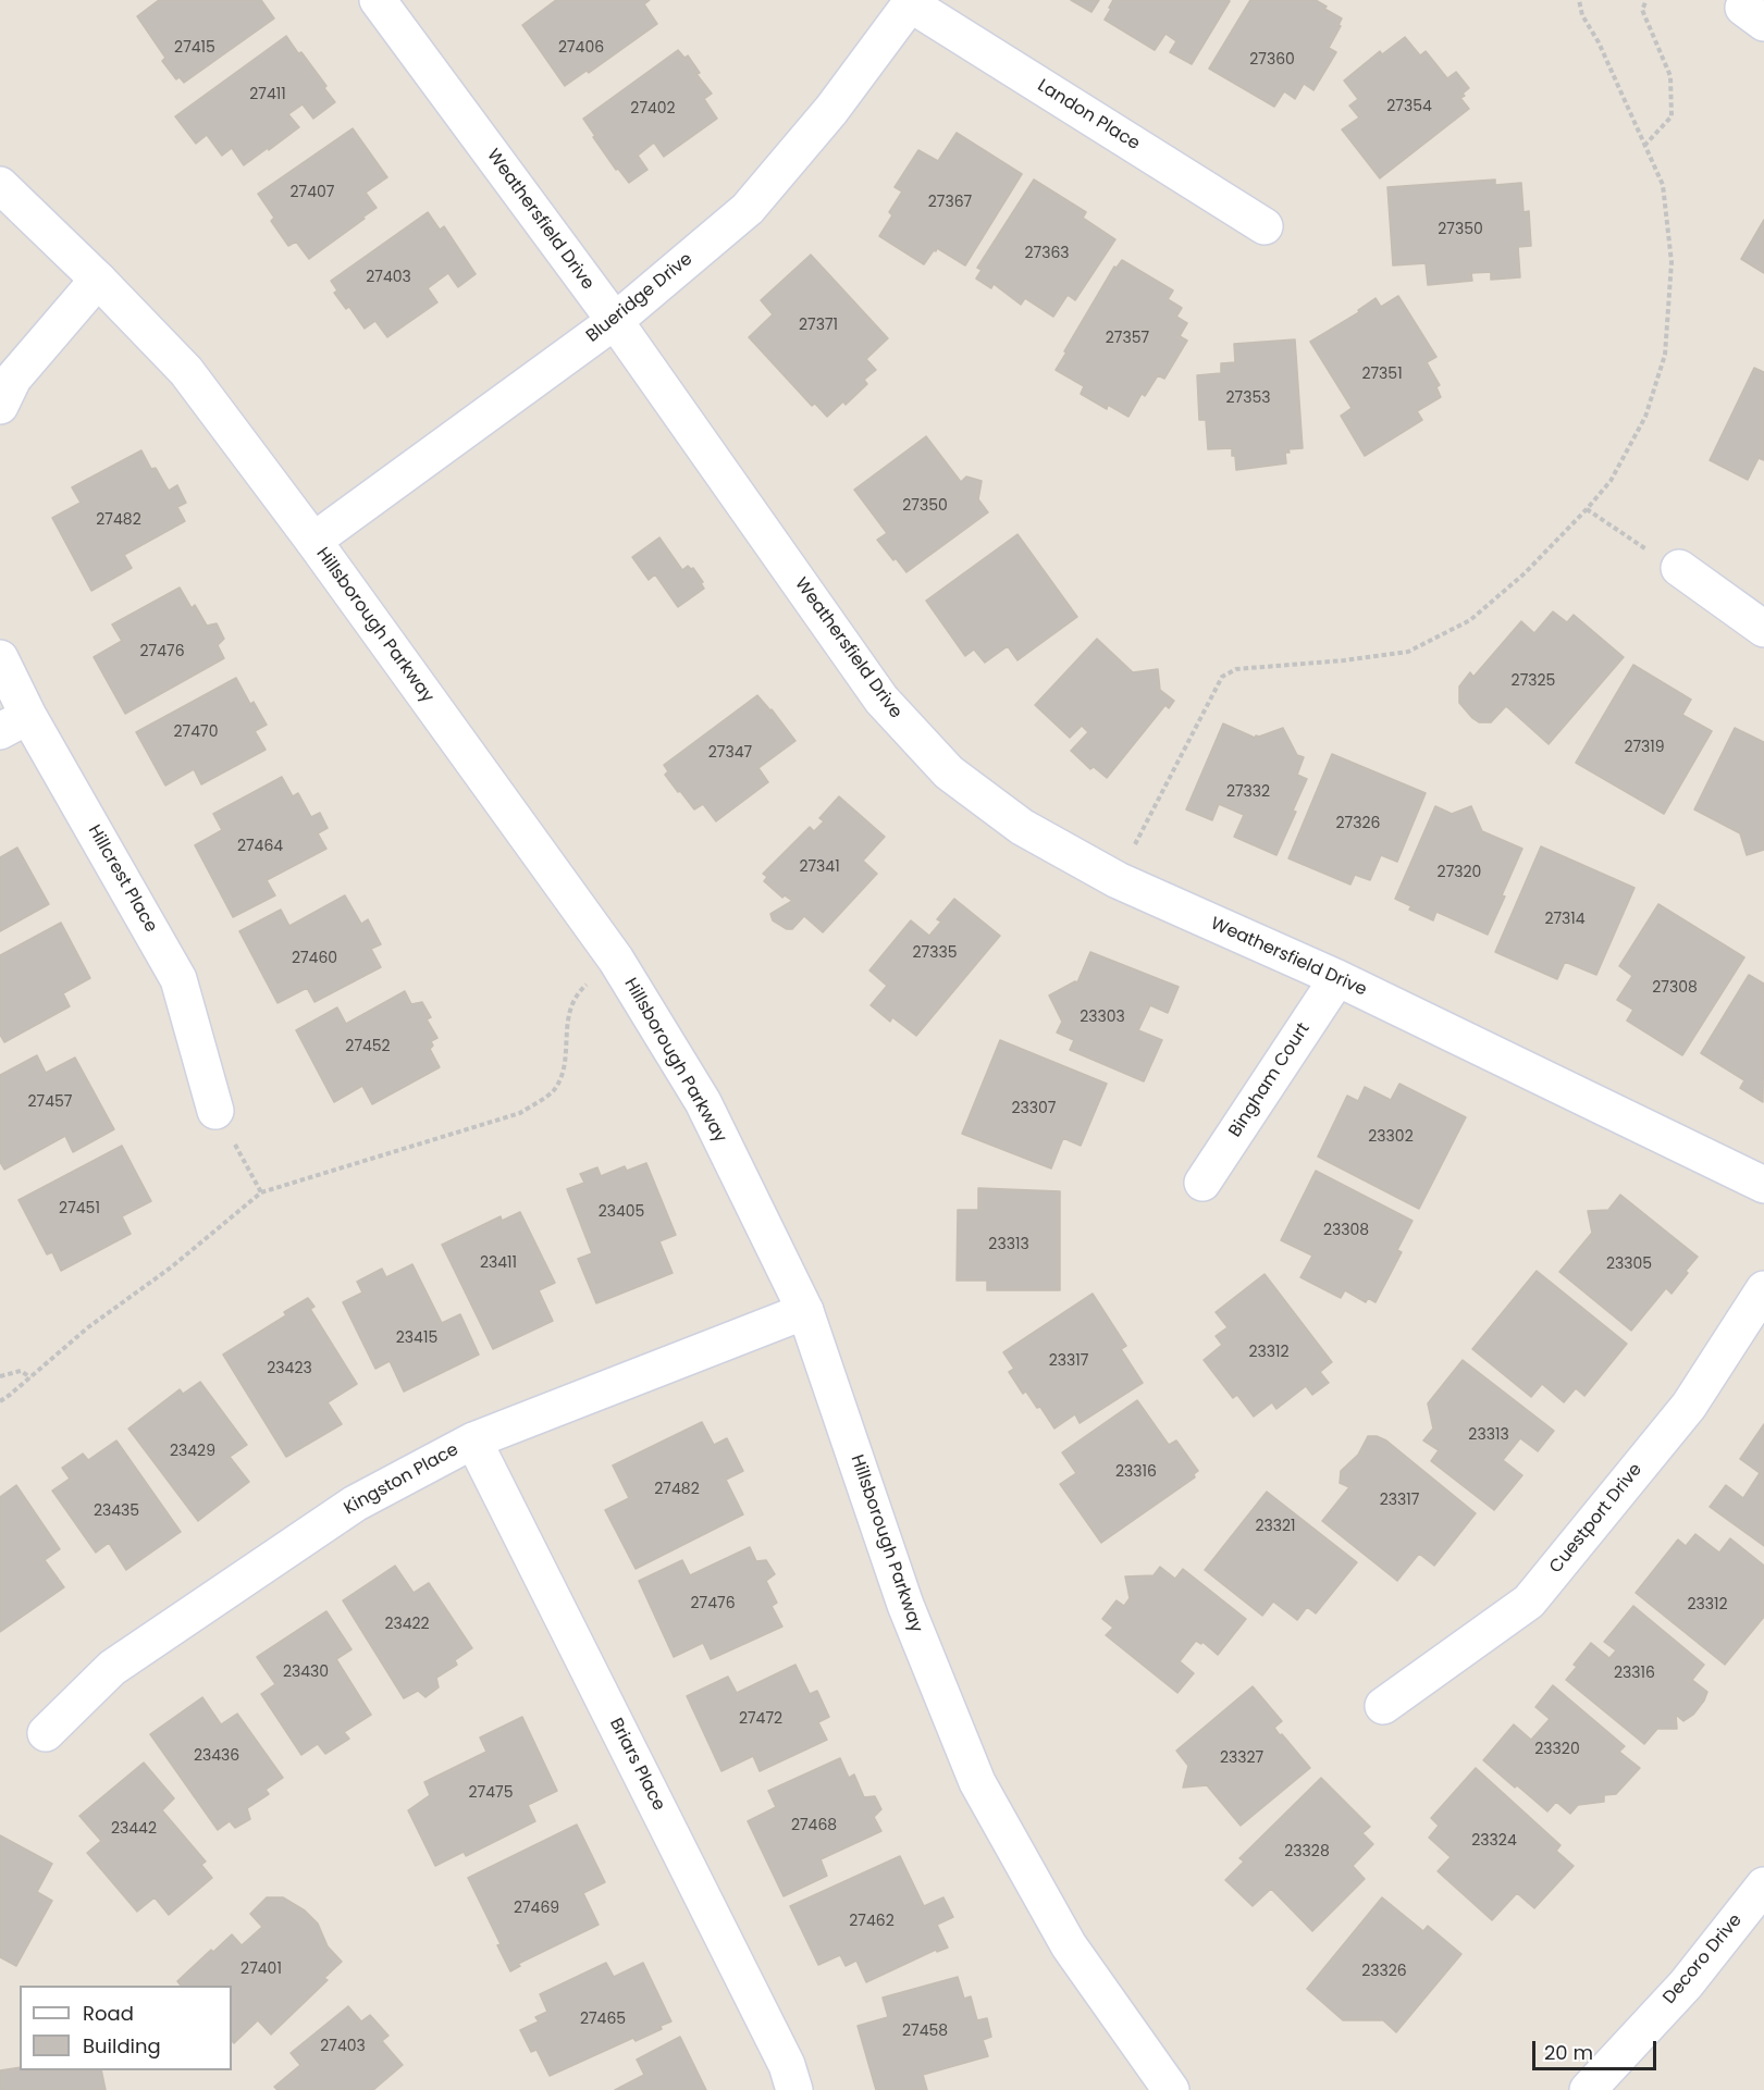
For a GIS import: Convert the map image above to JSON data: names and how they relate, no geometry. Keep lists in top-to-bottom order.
{
  "streets": {
    "street": [
      "Landon Place",
      "Weathersfield Drive",
      "Blueridge Drive",
      "Hillsborough Parkway",
      "Hillcrest Place",
      "Bingham Court",
      "Kingston Place",
      "Cuestport Drive",
      "Briars Place",
      "Decoro Drive"
    ]
  },
  "crossings": [
    ["Landon Place", "Blueridge Drive"],
    ["Weathersfield Drive", "Blueridge Drive"],
    ["Weathersfield Drive", "Bingham Court"],
    ["Blueridge Drive", "Hillsborough Parkway"],
    ["Hillsborough Parkway", "Kingston Place"],
    ["Kingston Place", "Briars Place"]
  ],
  "house_numbers": [
    "27415",
    "27406",
    "27360",
    "27411",
    "27354",
    "27402",
    "27407",
    "27367",
    "27350",
    "27363",
    "27403",
    "27371",
    "27357",
    "27351",
    "27353",
    "27350",
    "27482",
    "27476",
    "27325",
    "27470",
    "27319",
    "27347",
    "27332",
    "27326",
    "27464",
    "27341",
    "27320",
    "27314",
    "27335",
    "27460",
    "27308",
    "23303",
    "27452",
    "27457",
    "23307",
    "23302",
    "27451",
    "23405",
    "23308",
    "23313",
    "23411",
    "23305",
    "23415",
    "23312",
    "23317",
    "23423",
    "23313",
    "23429",
    "23316",
    "27482",
    "23317",
    "23435",
    "23321",
    "27476",
    "23312",
    "23422",
    "23430",
    "23316",
    "27472",
    "23320",
    "23436",
    "23327",
    "27475",
    "27468",
    "23442",
    "23324",
    "23328",
    "27469",
    "27462",
    "27401",
    "23326",
    "27465",
    "27458",
    "27403"
  ],
  "legend": ["Road", "Building"],
  "scale_bar": "20 m"
}
